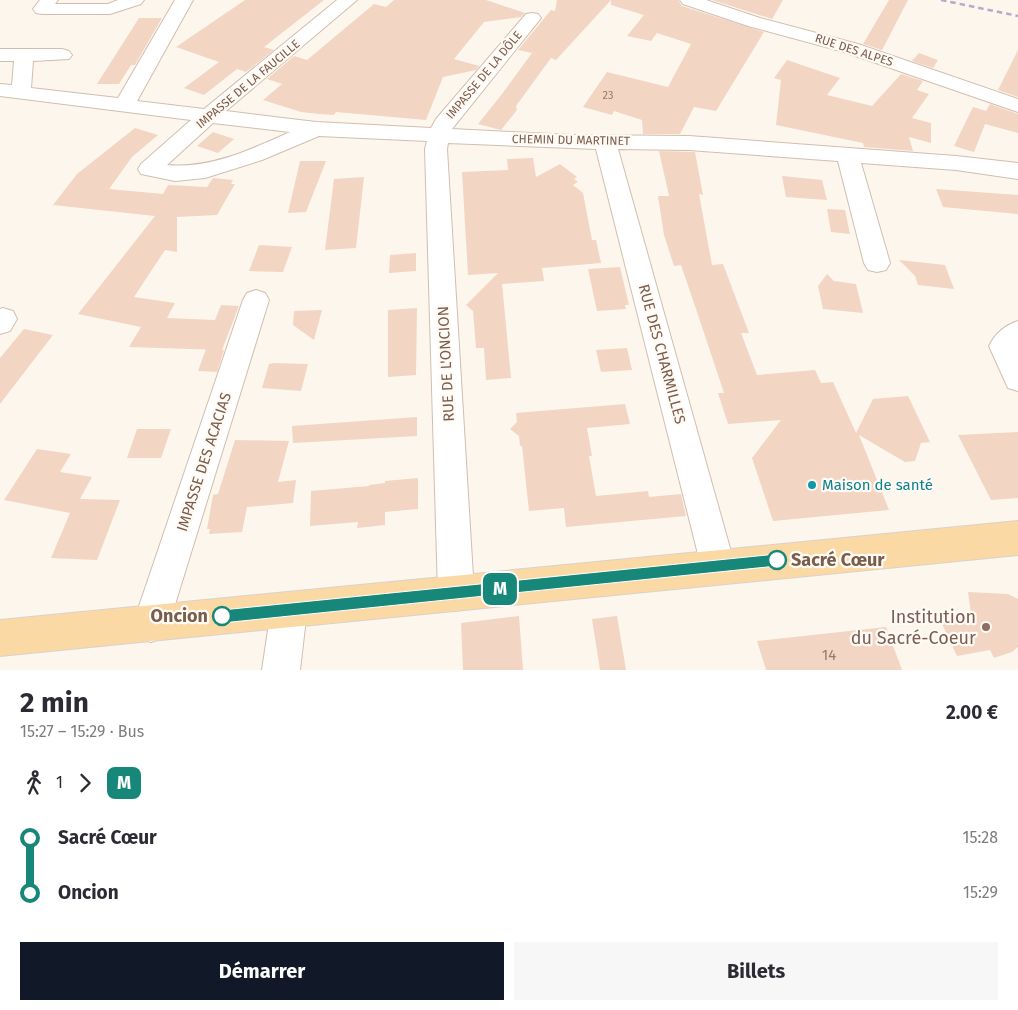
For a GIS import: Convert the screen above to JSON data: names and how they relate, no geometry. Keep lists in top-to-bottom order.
{
  "streets": {
    "street": [
      "RUE DES ALPES",
      "IMPASSE DE LA DÔLE",
      "IMPASSE DE LA FAUCILLE",
      "CHEMIN DU MARTINET",
      "RUE DES CHARMILLES",
      "RUE DE L'ONCION",
      "IMPASSE DES ACACIAS"
    ]
  },
  "crossings": [
    ["IMPASSE DE LA DÔLE", "CHEMIN DU MARTINET"],
    ["IMPASSE DE LA DÔLE", "RUE DE L'ONCION"],
    ["IMPASSE DE LA FAUCILLE", "CHEMIN DU MARTINET"],
    ["CHEMIN DU MARTINET", "RUE DES CHARMILLES"],
    ["CHEMIN DU MARTINET", "RUE DE L'ONCION"]
  ],
  "places": [
    "Maison de santé",
    "Sacré Cœur",
    "Oncion",
    "Institution du Sacré-Coeur"
  ],
  "lines": ["bus line M"],
  "house_numbers": ["23", "14"],
  "page": {
    "on_map": "M",
    "heading": ["2 min", "15:27 – 15:29 · Bus", "2.00 €"],
    "legs": ["1", "M"],
    "list": [
      {
        "name": "Sacré Cœur",
        "value": "15:28"
      },
      {
        "name": "Oncion",
        "value": "15:29"
      }
    ],
    "buttons": ["Démarrer", "Billets"]
  }
}
